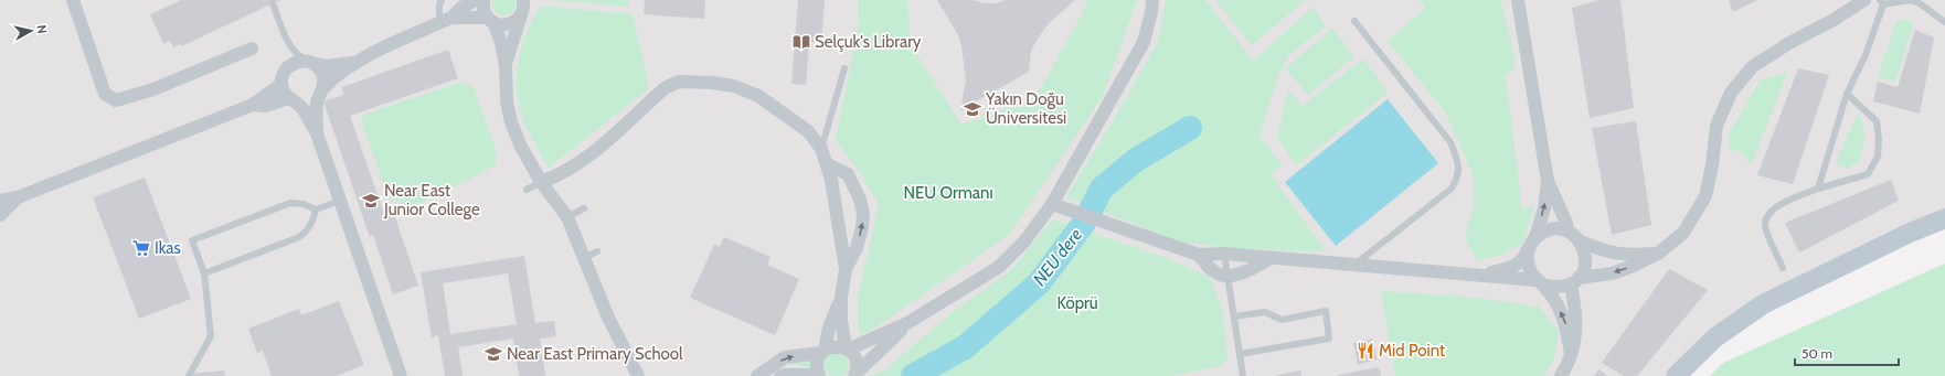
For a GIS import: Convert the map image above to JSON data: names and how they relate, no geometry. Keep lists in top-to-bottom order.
{
  "water": ["NEU dere"],
  "parks": ["NEU Ormanı", "Köprü"],
  "places": {
    "library": ["Selçuk's Library"],
    "school or university": ["Yakın Doğu Üniversitesi", "Near East Junior College", "Near East Primary School"],
    "supermarket": ["Ikas"],
    "restaurant": ["Mid Point"]
  },
  "scale_bar": "50 m",
  "north": "right"
}
